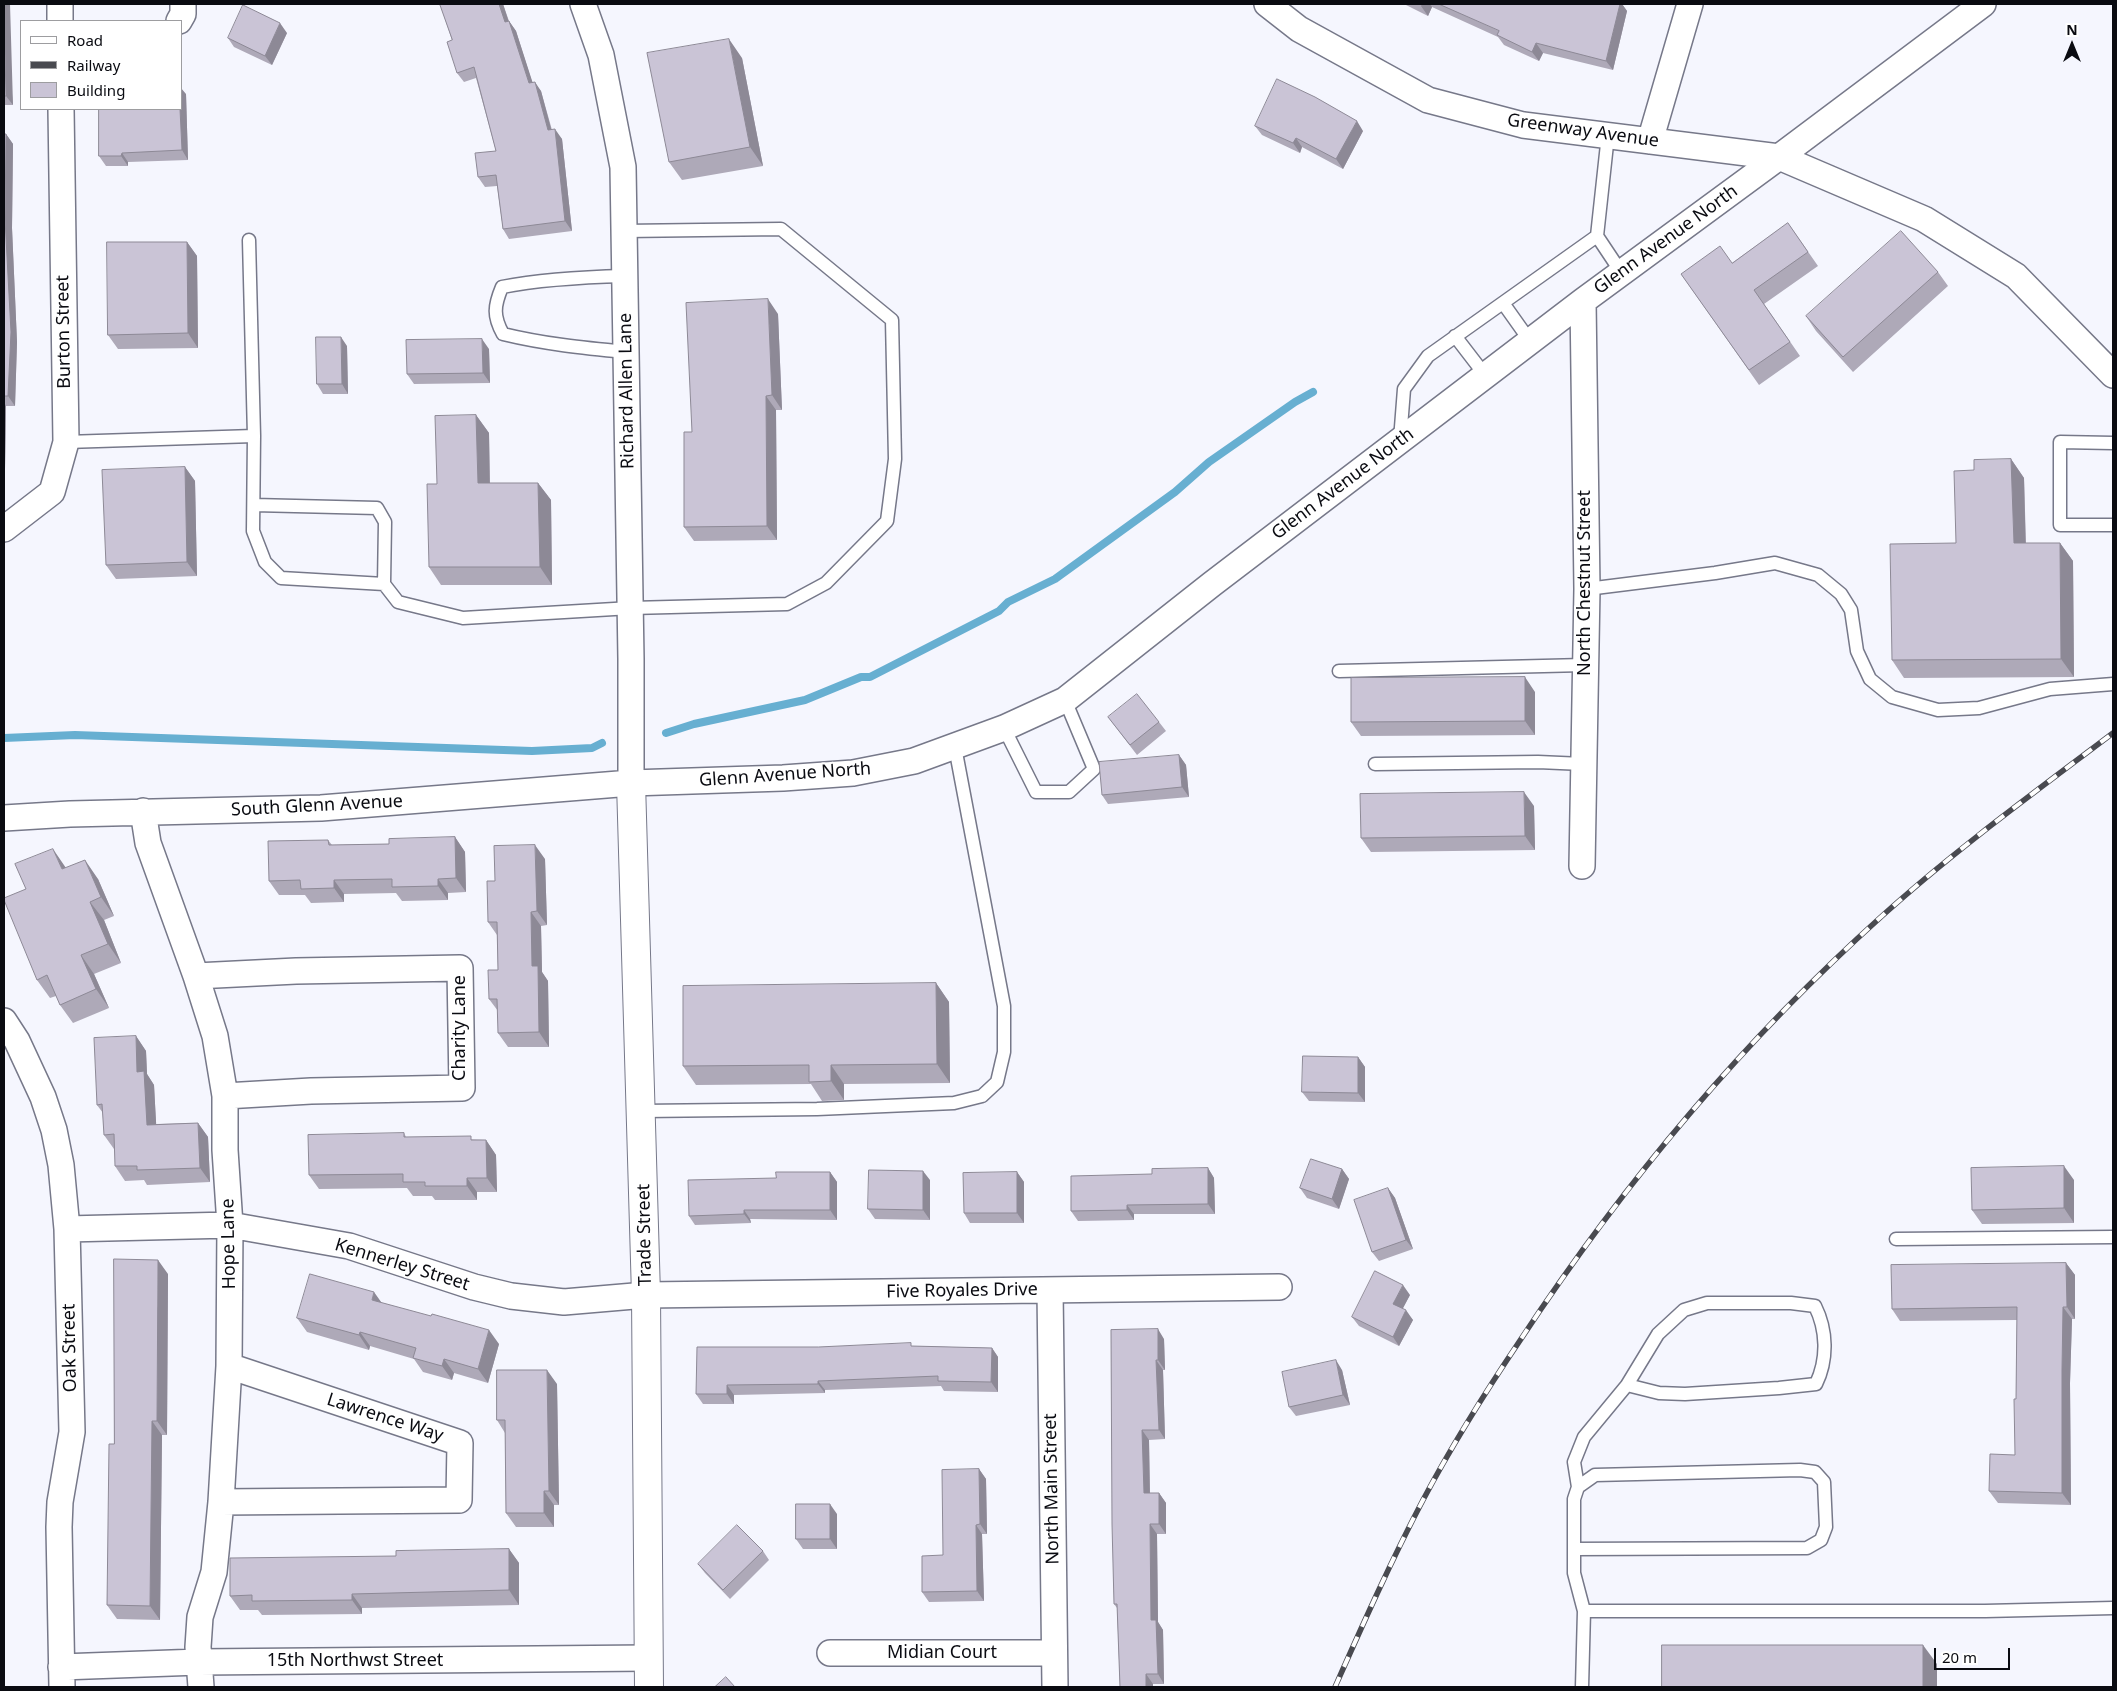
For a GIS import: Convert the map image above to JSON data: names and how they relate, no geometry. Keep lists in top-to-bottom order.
{
  "streets": {
    "street": [
      "Greenway Avenue",
      "Glenn Avenue North",
      "Burton Street",
      "Richard Allen Lane",
      "North Chestnut Street",
      "South Glenn Avenue",
      "Charity Lane",
      "Trade Street",
      "Hope Lane",
      "Kennerley Street",
      "Five Royales Drive",
      "Oak Street",
      "Lawrence Way",
      "North Main Street",
      "Midian Court",
      "15th Northwst Street"
    ]
  },
  "crossings": [
    ["Greenway Avenue", "Glenn Avenue North"],
    ["Glenn Avenue North", "Richard Allen Lane"],
    ["Glenn Avenue North", "North Chestnut Street"],
    ["Glenn Avenue North", "South Glenn Avenue"],
    ["Glenn Avenue North", "Trade Street"],
    ["Richard Allen Lane", "South Glenn Avenue"],
    ["Richard Allen Lane", "Trade Street"],
    ["South Glenn Avenue", "Trade Street"],
    ["South Glenn Avenue", "Hope Lane"],
    ["Charity Lane", "Hope Lane"],
    ["Trade Street", "Kennerley Street"],
    ["Trade Street", "Five Royales Drive"],
    ["Trade Street", "15th Northwst Street"],
    ["Hope Lane", "Kennerley Street"],
    ["Hope Lane", "Lawrence Way"],
    ["Hope Lane", "15th Northwst Street"],
    ["Kennerley Street", "Five Royales Drive"],
    ["Kennerley Street", "Oak Street"],
    ["Five Royales Drive", "North Main Street"],
    ["Oak Street", "15th Northwst Street"],
    ["North Main Street", "Midian Court"]
  ],
  "legend": ["Road", "Railway", "Building"],
  "scale_bar": "20 m",
  "north": "top"
}
